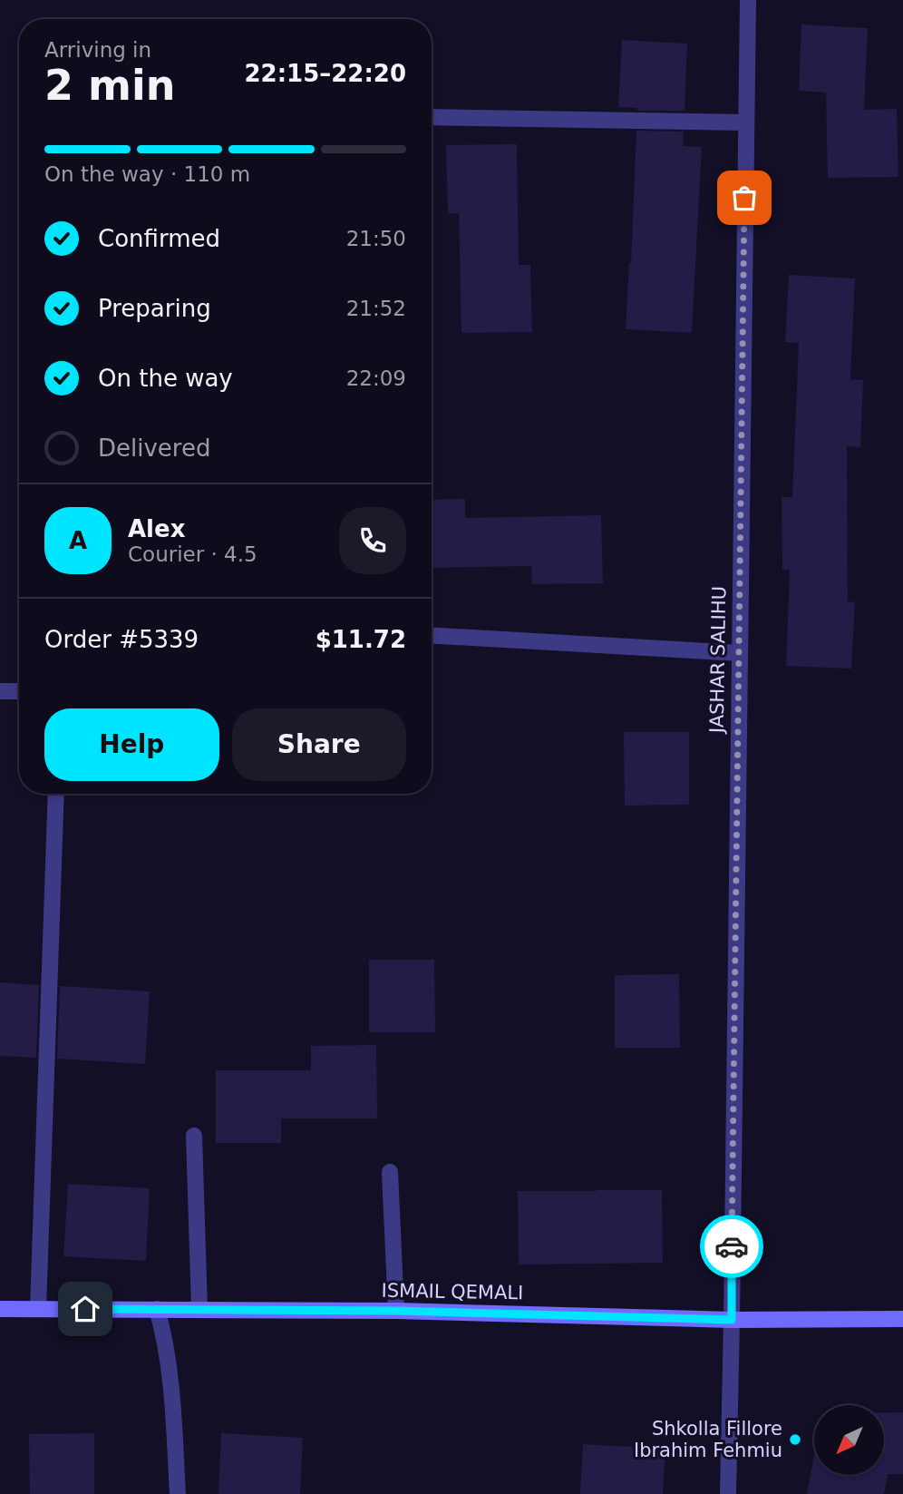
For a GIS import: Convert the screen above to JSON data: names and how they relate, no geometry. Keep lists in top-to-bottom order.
{
  "streets": {
    "street": ["JASHAR SALIHU", "ISMAIL QEMALI"]
  },
  "crossings": [
    ["JASHAR SALIHU", "ISMAIL QEMALI"]
  ],
  "places": ["Shkolla Fillore Ibrahim Fehmiu"],
  "north": "bottom left",
  "page": {
    "heading": ["2 min", "Arriving in", "22:15–22:20"],
    "panel": [
      "Alex",
      "Courier · 4.5",
      "Order #5339",
      "$11.72"
    ],
    "bar": "On the way · 110 m",
    "list": [
      ["Confirmed", "21:50"],
      ["Preparing", "21:52"],
      ["On the way", "22:09"],
      "Delivered"
    ],
    "round": "A",
    "buttons": ["Help", "Share"]
  }
}
